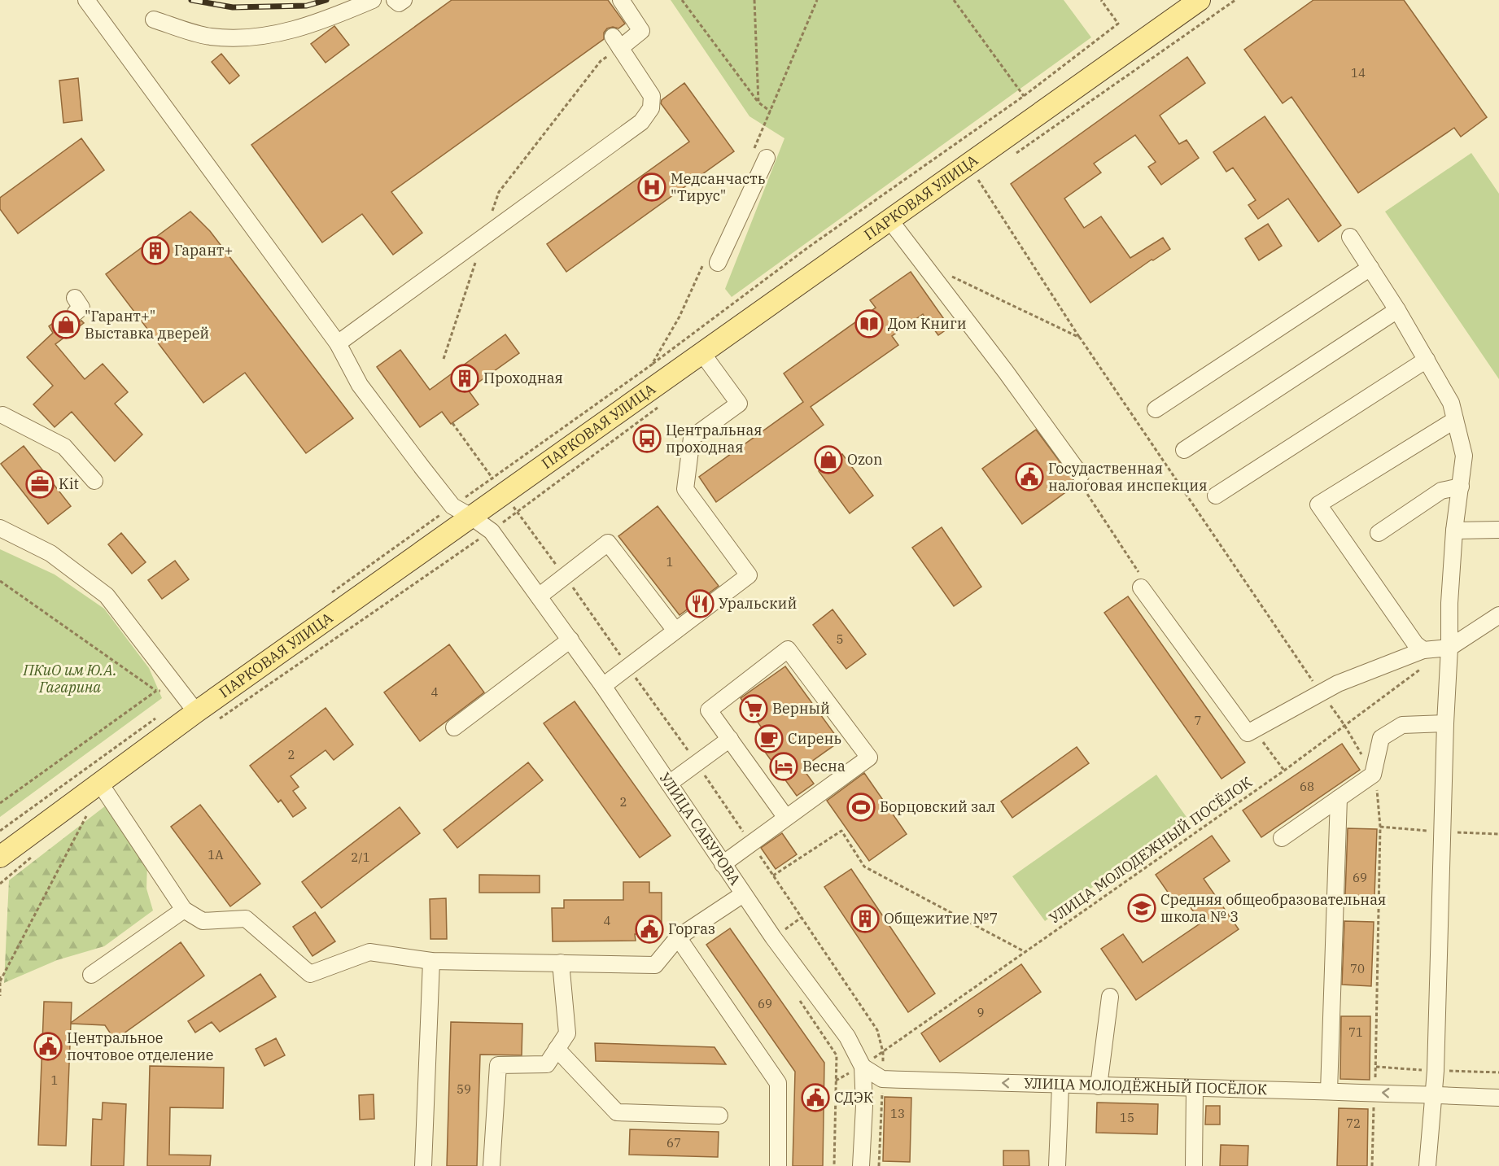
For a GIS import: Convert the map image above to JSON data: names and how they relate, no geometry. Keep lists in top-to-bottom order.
{
  "streets": {
    "main road": ["ПАРКОВАЯ УЛИЦА"],
    "street": ["УЛИЦА САБУРОВА", "УЛИЦА МОЛОДЁЖНЫЙ ПОСЁЛОК"],
    "path": ["УЛИЦА МОЛОДЕЖНЫЙ ПОСЁЛОК"]
  },
  "crossings": [
    ["ПАРКОВАЯ УЛИЦА", "УЛИЦА САБУРОВА"],
    ["УЛИЦА САБУРОВА", "УЛИЦА МОЛОДЕЖНЫЙ ПОСЁЛОК"],
    ["УЛИЦА САБУРОВА", "УЛИЦА МОЛОДЁЖНЫЙ ПОСЁЛОК"],
    ["УЛИЦА МОЛОДЕЖНЫЙ ПОСЁЛОК", "УЛИЦА МОЛОДЁЖНЫЙ ПОСЁЛОК"]
  ],
  "one_way": ["УЛИЦА МОЛОДЁЖНЫЙ ПОСЁЛОК"],
  "parks": ["ПКиО им Ю.А. Гагарина"],
  "places": {
    "hospital": ["Медсанчасть \"Тирус\""],
    "building": ["Гарант+", "Проходная", "Общежитие №7"],
    "library": ["Дом Книги"],
    "shop": ["\"Гарант+\" Выставка дверей", "Ozon"],
    "bus stop": ["Центральная проходная"],
    "public building": [
      "Госудаственная налоговая инспекция",
      "Горгаз",
      "Центральное почтовое отделение",
      "СДЭК"
    ],
    "office": ["Kit"],
    "restaurant": ["Уральский"],
    "supermarket": ["Верный"],
    "cafe": ["Сирень"],
    "hotel": ["Весна"],
    "sports": ["Борцовский зал"],
    "school or university": ["Средняя общеобразовательная школа № 3"]
  },
  "house_numbers": [
    "14",
    "1",
    "5",
    "4",
    "7",
    "2",
    "68",
    "2",
    "1А",
    "2/1",
    "69",
    "4",
    "70",
    "69",
    "9",
    "71",
    "1",
    "59",
    "13",
    "15",
    "72",
    "67"
  ]
}
